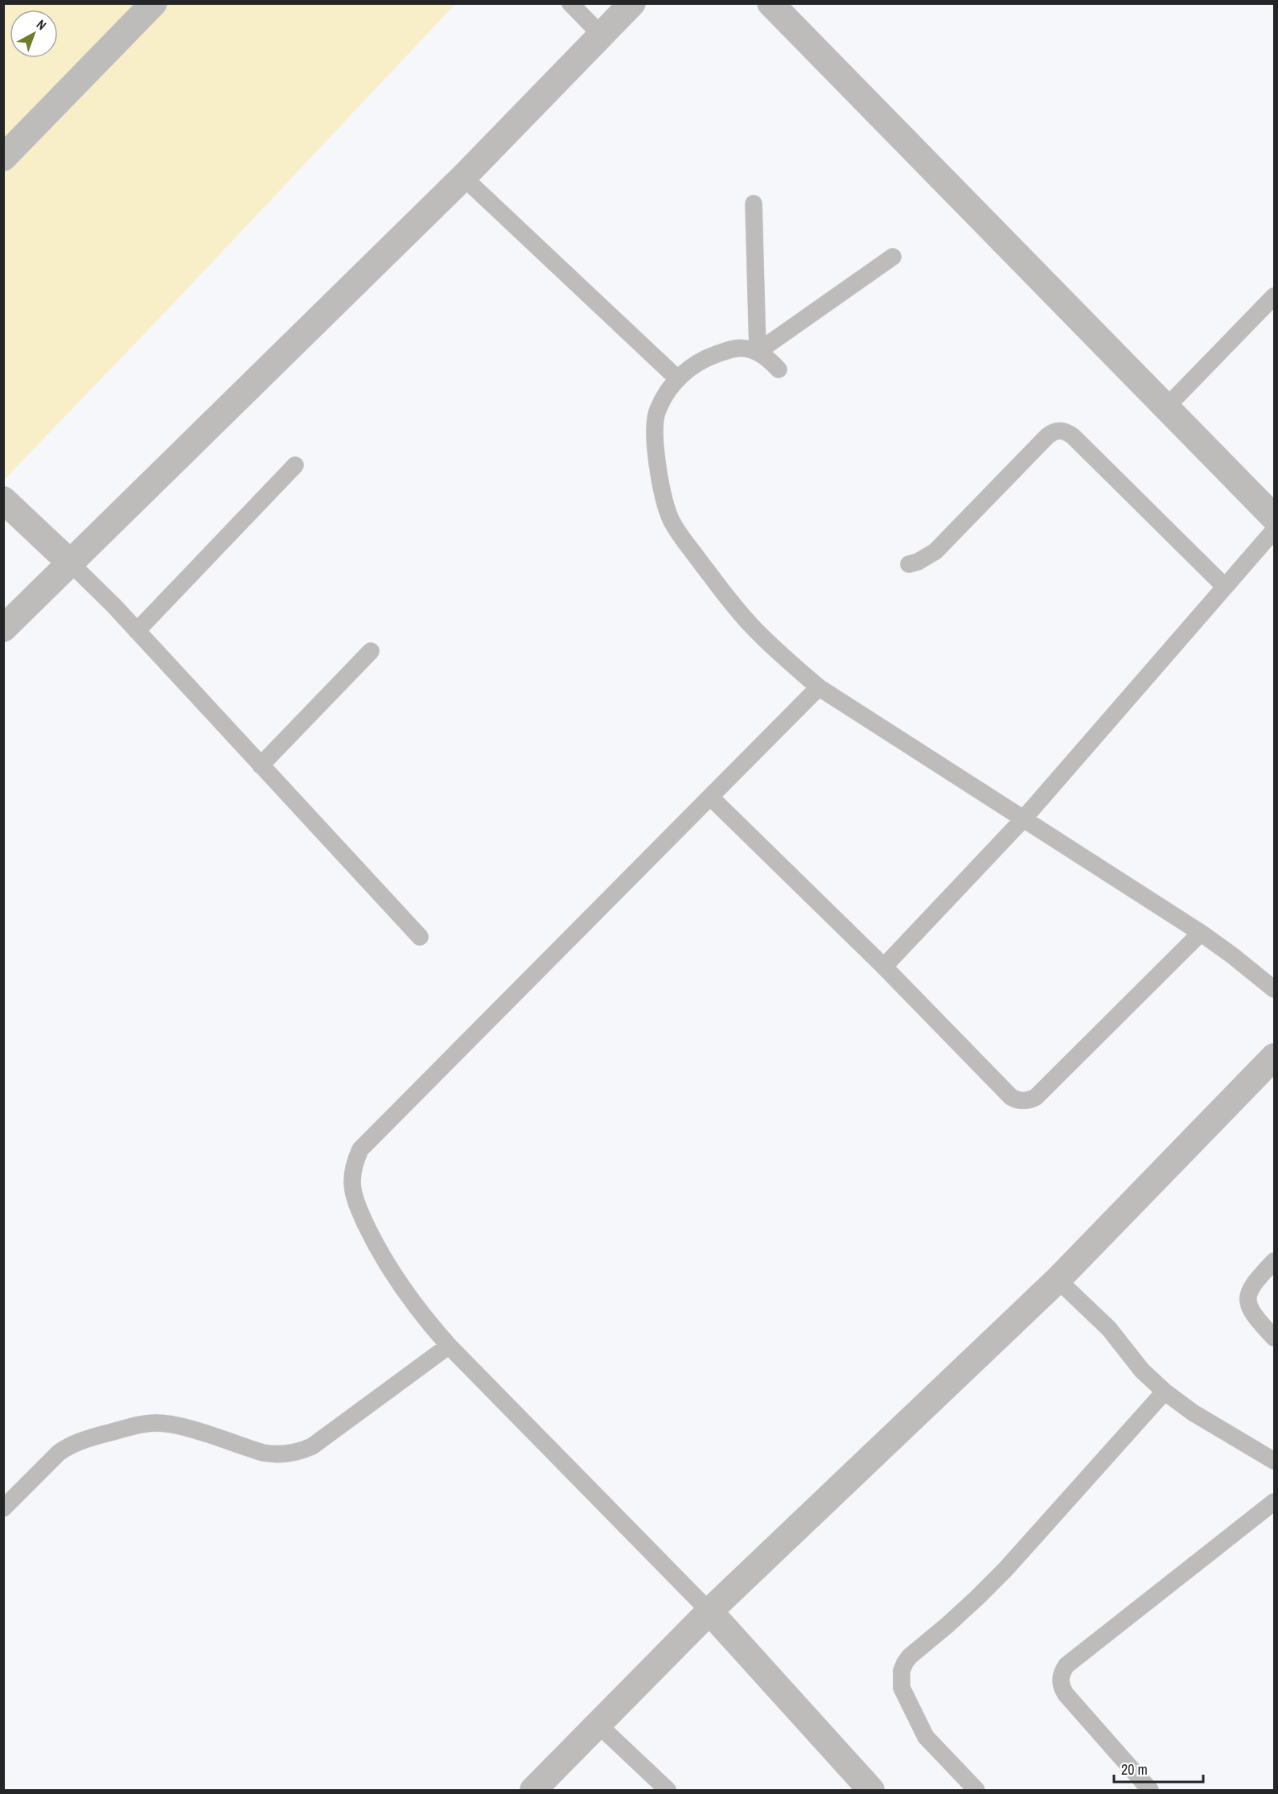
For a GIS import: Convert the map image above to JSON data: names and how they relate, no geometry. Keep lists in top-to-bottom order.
{
  "scale_bar": "20 m",
  "north": "top right"
}
